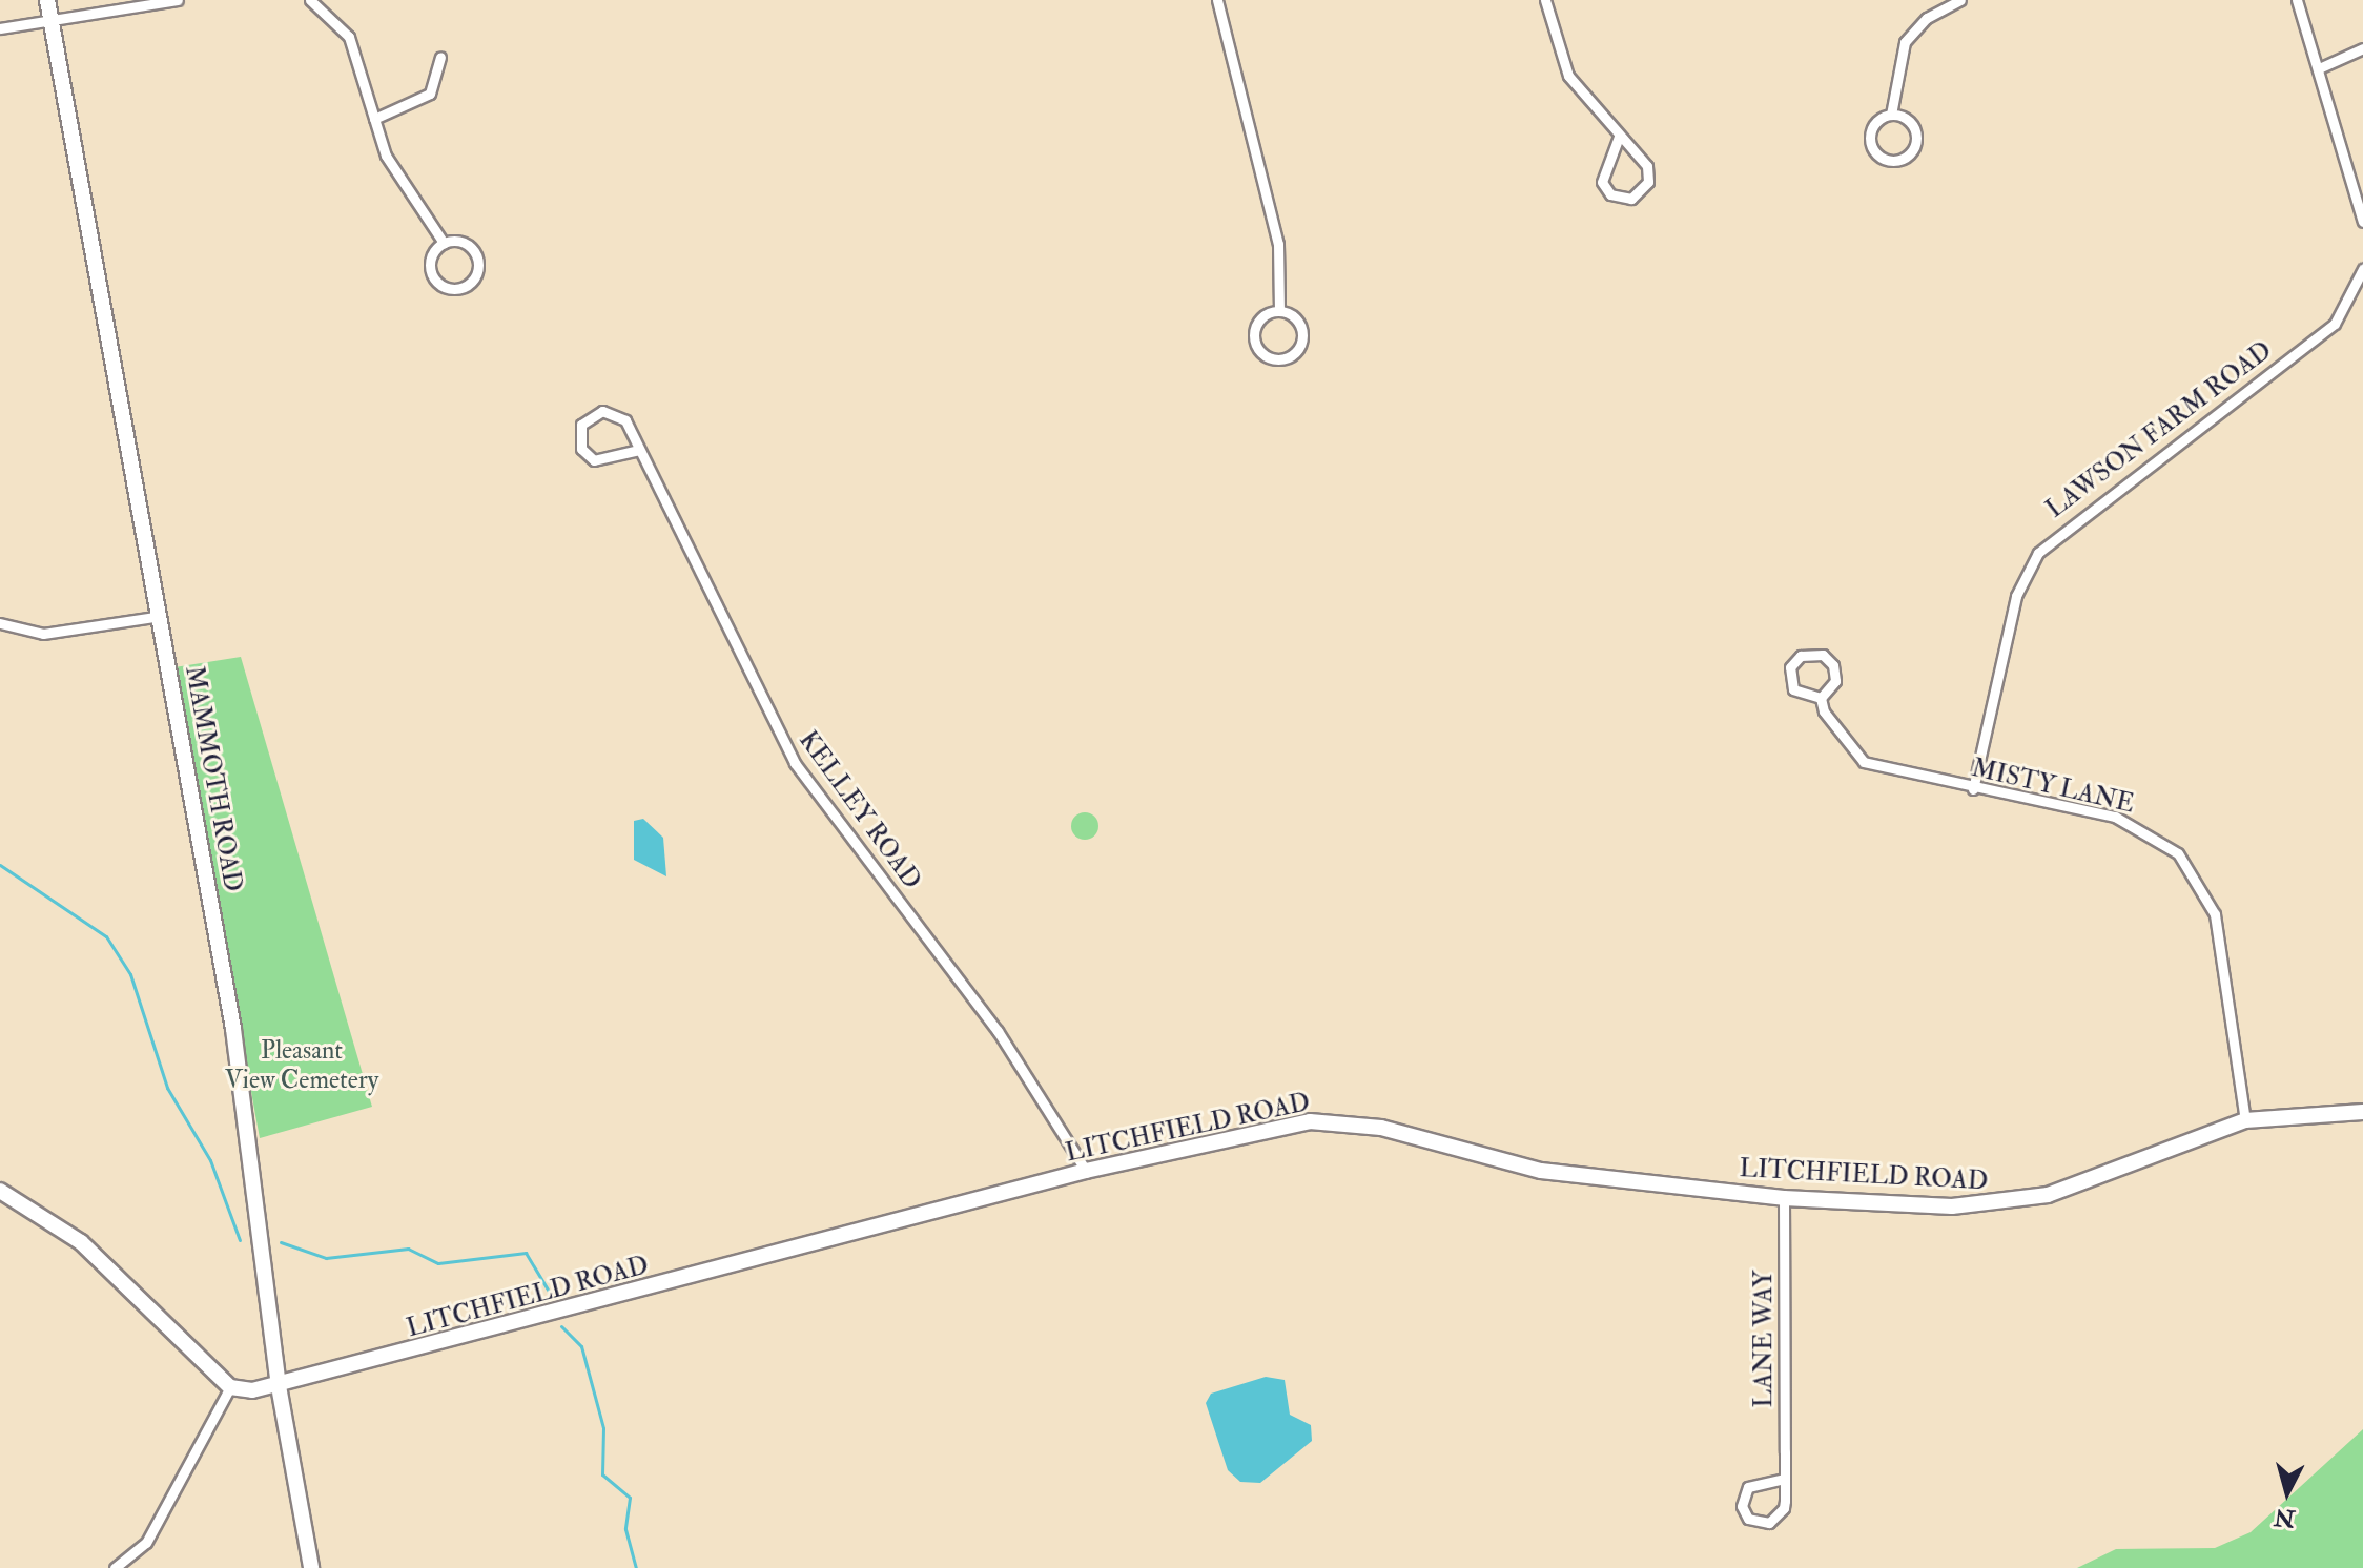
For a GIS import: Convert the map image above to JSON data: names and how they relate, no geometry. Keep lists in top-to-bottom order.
{
  "streets": {
    "street": [
      "LAWSON FARM ROAD",
      "MAMMOTH ROAD",
      "MISTY LANE",
      "KELLEY ROAD",
      "LITCHFIELD ROAD",
      "LANE WAY"
    ]
  },
  "crossings": [
    ["LAWSON FARM ROAD", "MISTY LANE"],
    ["MAMMOTH ROAD", "LITCHFIELD ROAD"],
    ["MISTY LANE", "LITCHFIELD ROAD"],
    ["KELLEY ROAD", "LITCHFIELD ROAD"],
    ["LITCHFIELD ROAD", "LANE WAY"]
  ],
  "parks": ["Pleasant View Cemetery"],
  "north": "bottom"
}
